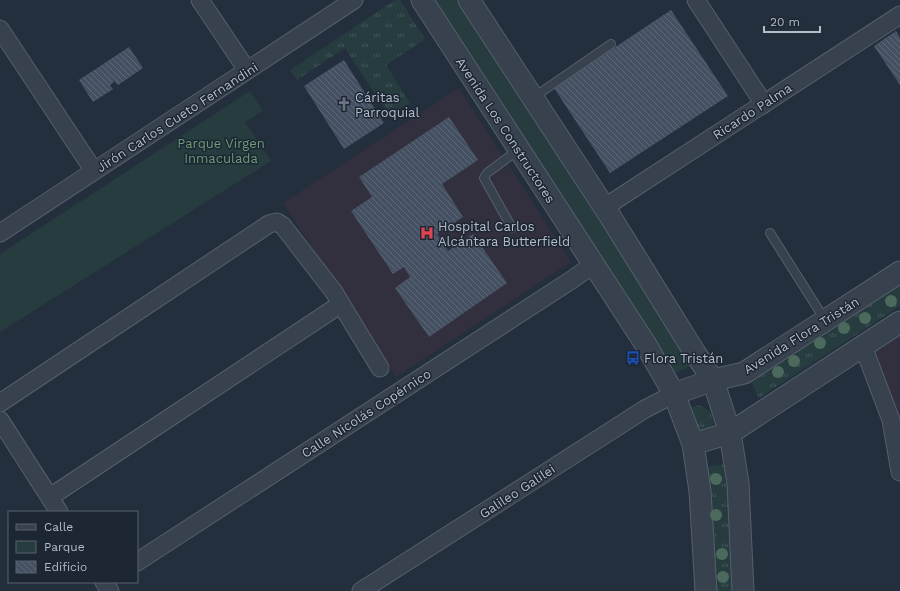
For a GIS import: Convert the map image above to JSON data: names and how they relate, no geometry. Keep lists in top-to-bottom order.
{
  "streets": {
    "street": [
      "Ricardo Palma",
      "Jirón Carlos Cueto Fernandini",
      "Avenida Los Constructores",
      "Avenida Flora Tristán",
      "Calle Nicolás Copérnico",
      "Galileo Galilei"
    ]
  },
  "crossings": [
    ["Avenida Los Constructores", "Avenida Flora Tristán"],
    ["Avenida Los Constructores", "Calle Nicolás Copérnico"],
    ["Avenida Los Constructores", "Galileo Galilei"],
    ["Avenida Flora Tristán", "Galileo Galilei"]
  ],
  "parks": ["Parque Virgen Inmaculada"],
  "places": {
    "church": ["Cáritas Parroquial"],
    "hospital": ["Hospital Carlos Alcántara Butterfield"],
    "bus stop": ["Flora Tristán"]
  },
  "legend": ["Calle", "Parque", "Edificio"],
  "scale_bar": "20 m"
}
